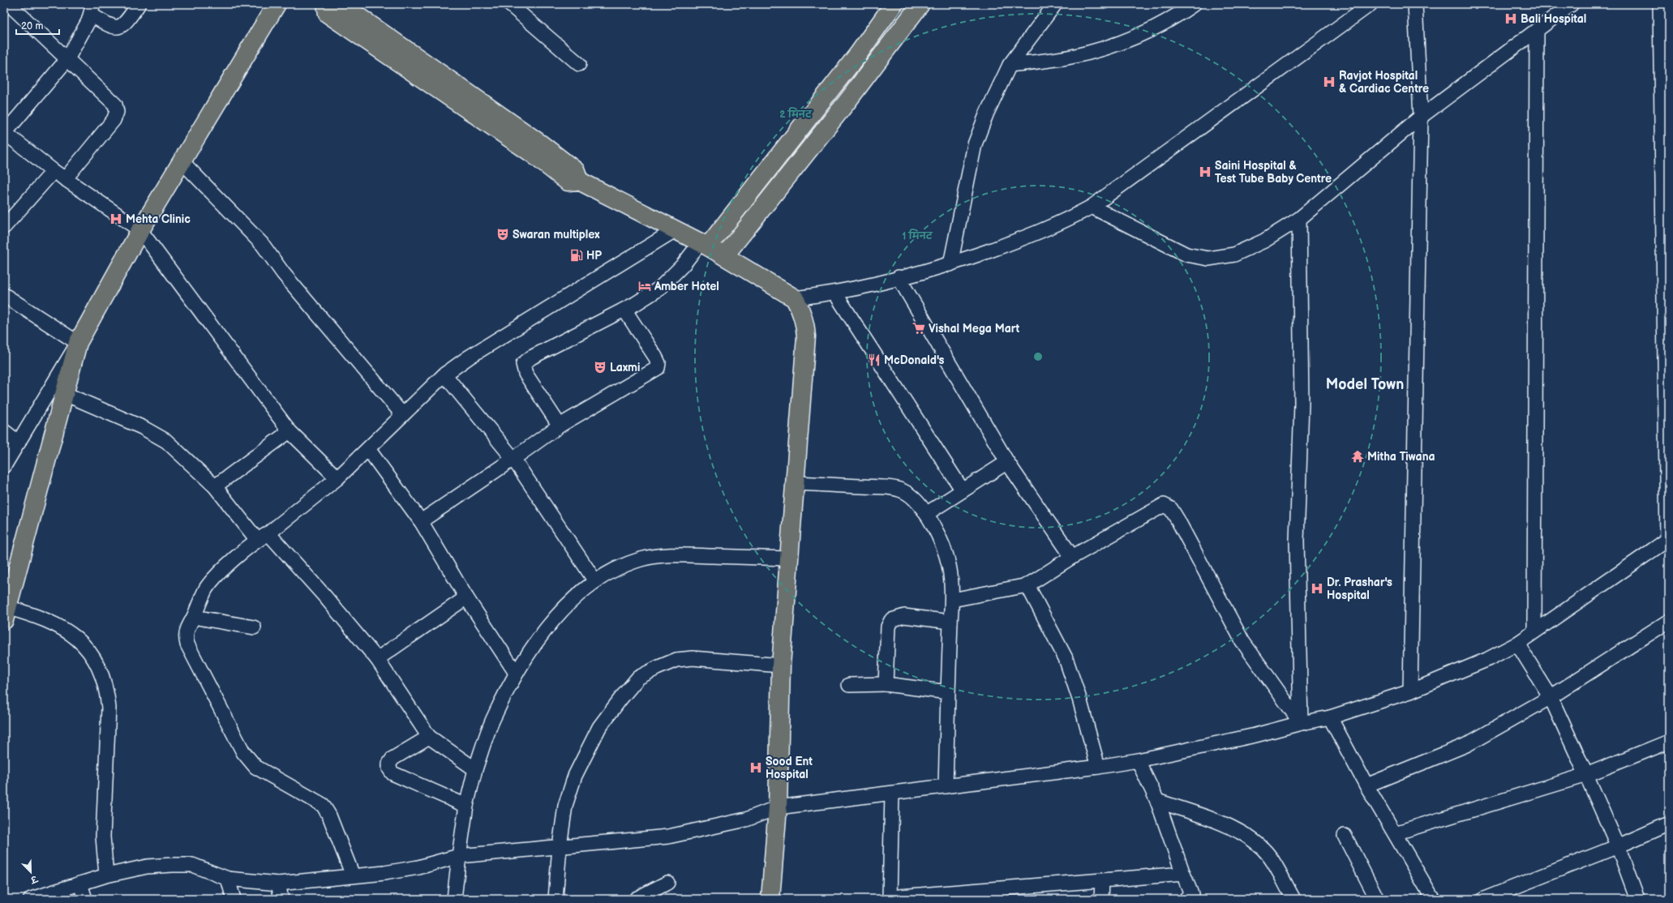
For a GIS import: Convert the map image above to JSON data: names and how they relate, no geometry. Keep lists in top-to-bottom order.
{
  "districts": ["Model Town"],
  "places": {
    "hospital": [
      "Bali Hospital",
      "Ravjot Hospital & Cardiac Centre",
      "Saini Hospital & Test Tube Baby Centre",
      "Mehta Clinic",
      "Dr. Prashar's Hospital",
      "Sood Ent Hospital"
    ],
    "theatre": ["Swaran multiplex", "Laxmi"],
    "fuel station": ["HP"],
    "hotel": ["Amber Hotel"],
    "supermarket": ["Vishal Mega Mart"],
    "restaurant": ["McDonald's"],
    "temple": ["Mitha Tiwana"]
  },
  "scale_bar": "20 m",
  "north": "bottom right",
  "rings": ["2 मिनट", "1 मिनट"]
}
